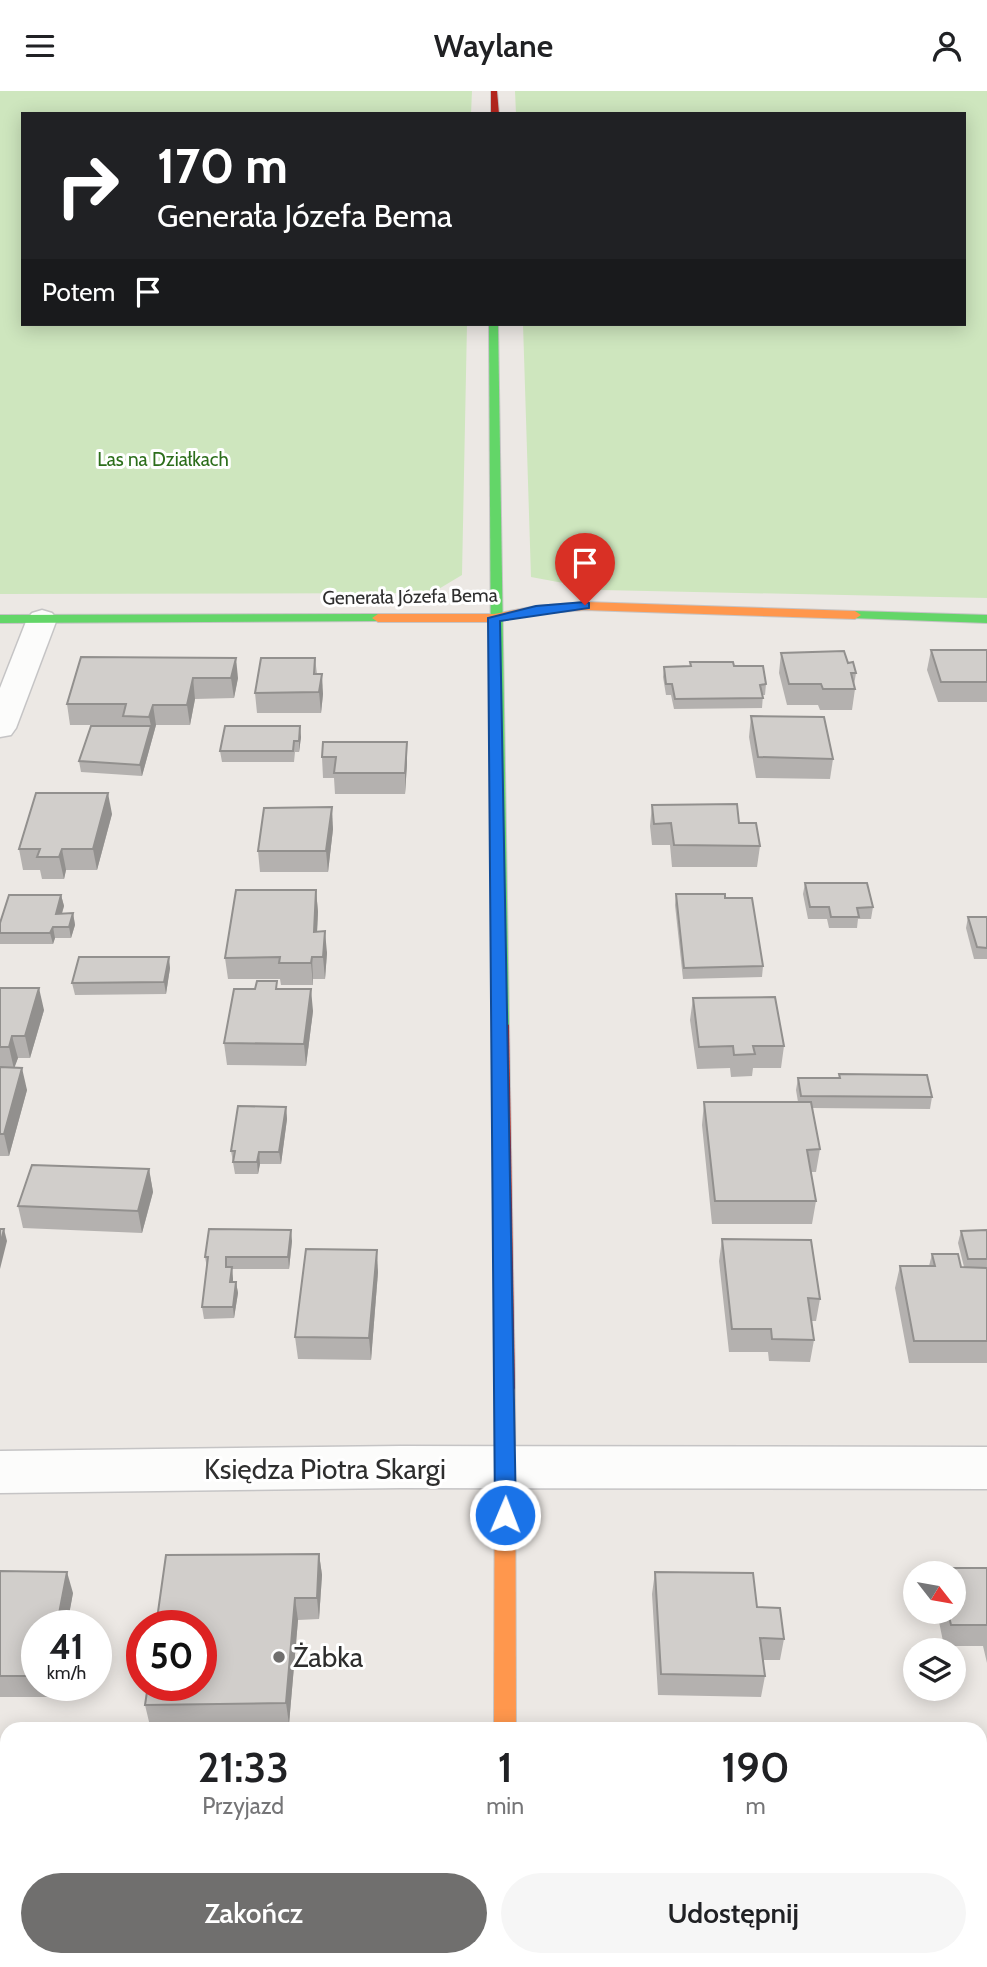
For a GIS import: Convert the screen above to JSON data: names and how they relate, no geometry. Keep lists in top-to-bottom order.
{
  "streets": {
    "main road": ["Generała Józefa Bema"],
    "street": ["Księdza Piotra Skargi"]
  },
  "parks": ["Las na Działkach"],
  "places": ["Żabka"],
  "north": "bottom right",
  "page": {
    "header": "Waylane",
    "turn": ["170 m", "Generała Józefa Bema"],
    "then": "Potem",
    "speed": "41 km/h",
    "limit": "50",
    "eta": [
      "21:33",
      "Przyjazd",
      "1",
      "min",
      "190",
      "m"
    ],
    "buttons": ["Zakończ", "Udostępnij"]
  }
}
